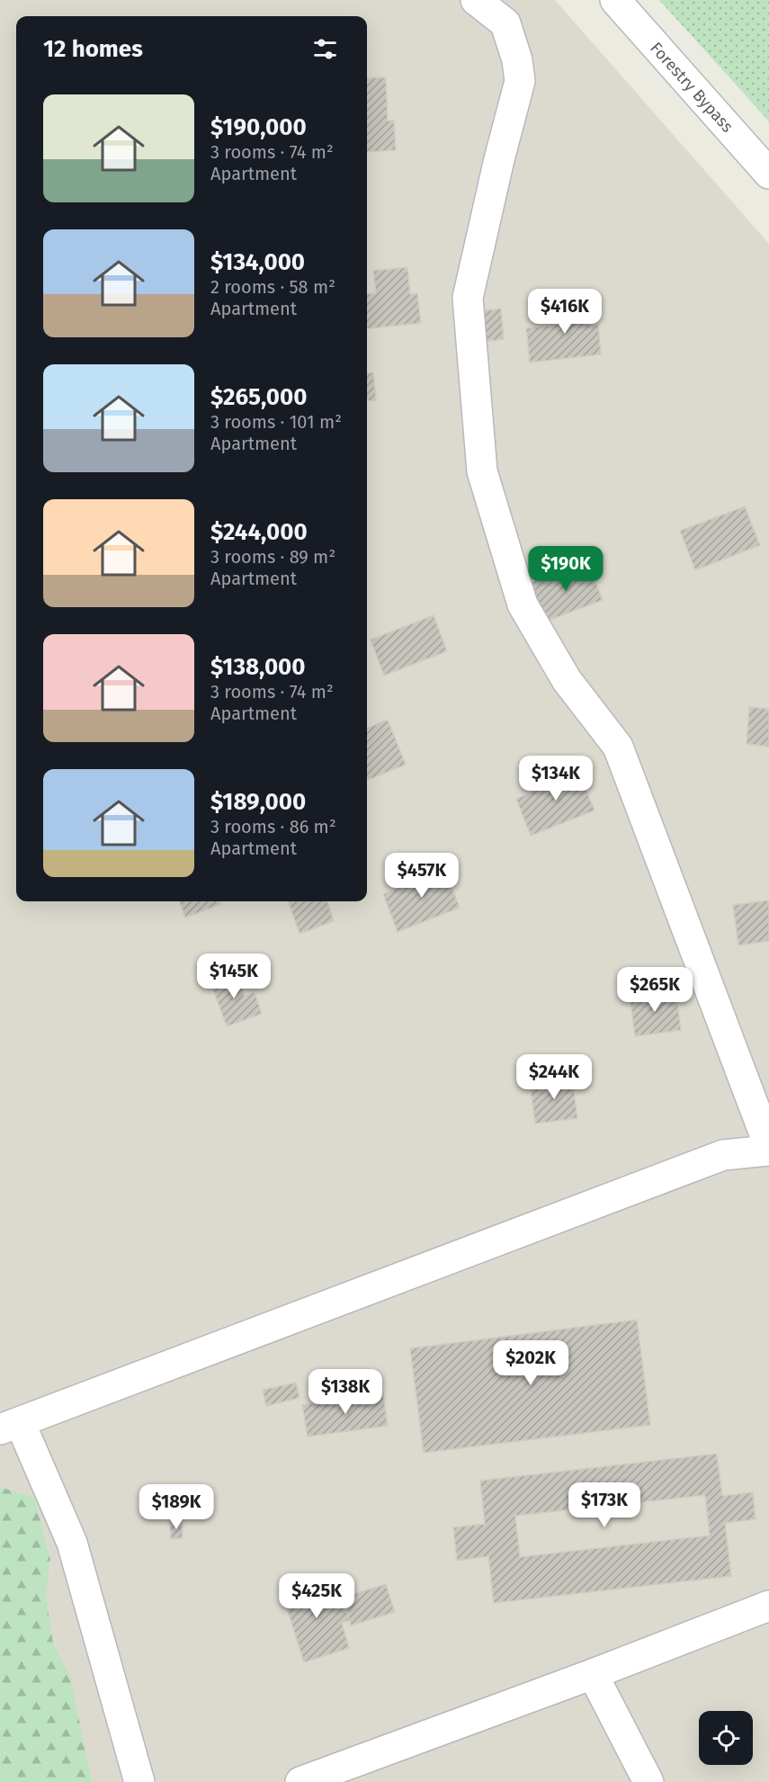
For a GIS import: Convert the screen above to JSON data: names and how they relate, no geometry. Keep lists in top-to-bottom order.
{
  "streets": {
    "street": ["Forestry Bypass"]
  },
  "page": {
    "heading": "12 homes",
    "list": [
      {
        "name": "$190,000",
        "note": "3 rooms · 74 m² · Apartment"
      },
      {
        "name": "$134,000",
        "note": "2 rooms · 58 m² · Apartment"
      },
      {
        "name": "$265,000",
        "note": "3 rooms · 101 m² · Apartment"
      },
      {
        "name": "$244,000",
        "note": "3 rooms · 89 m² · Apartment"
      },
      {
        "name": "$138,000",
        "note": "3 rooms · 74 m² · Apartment"
      },
      {
        "name": "$189,000",
        "note": "3 rooms · 86 m² · Apartment"
      }
    ],
    "price": [
      "$416K",
      "$190K",
      "$134K",
      "$457K",
      "$145K",
      "$265K",
      "$244K",
      "$202K",
      "$138K",
      "$173K",
      "$189K",
      "$425K"
    ]
  }
}
